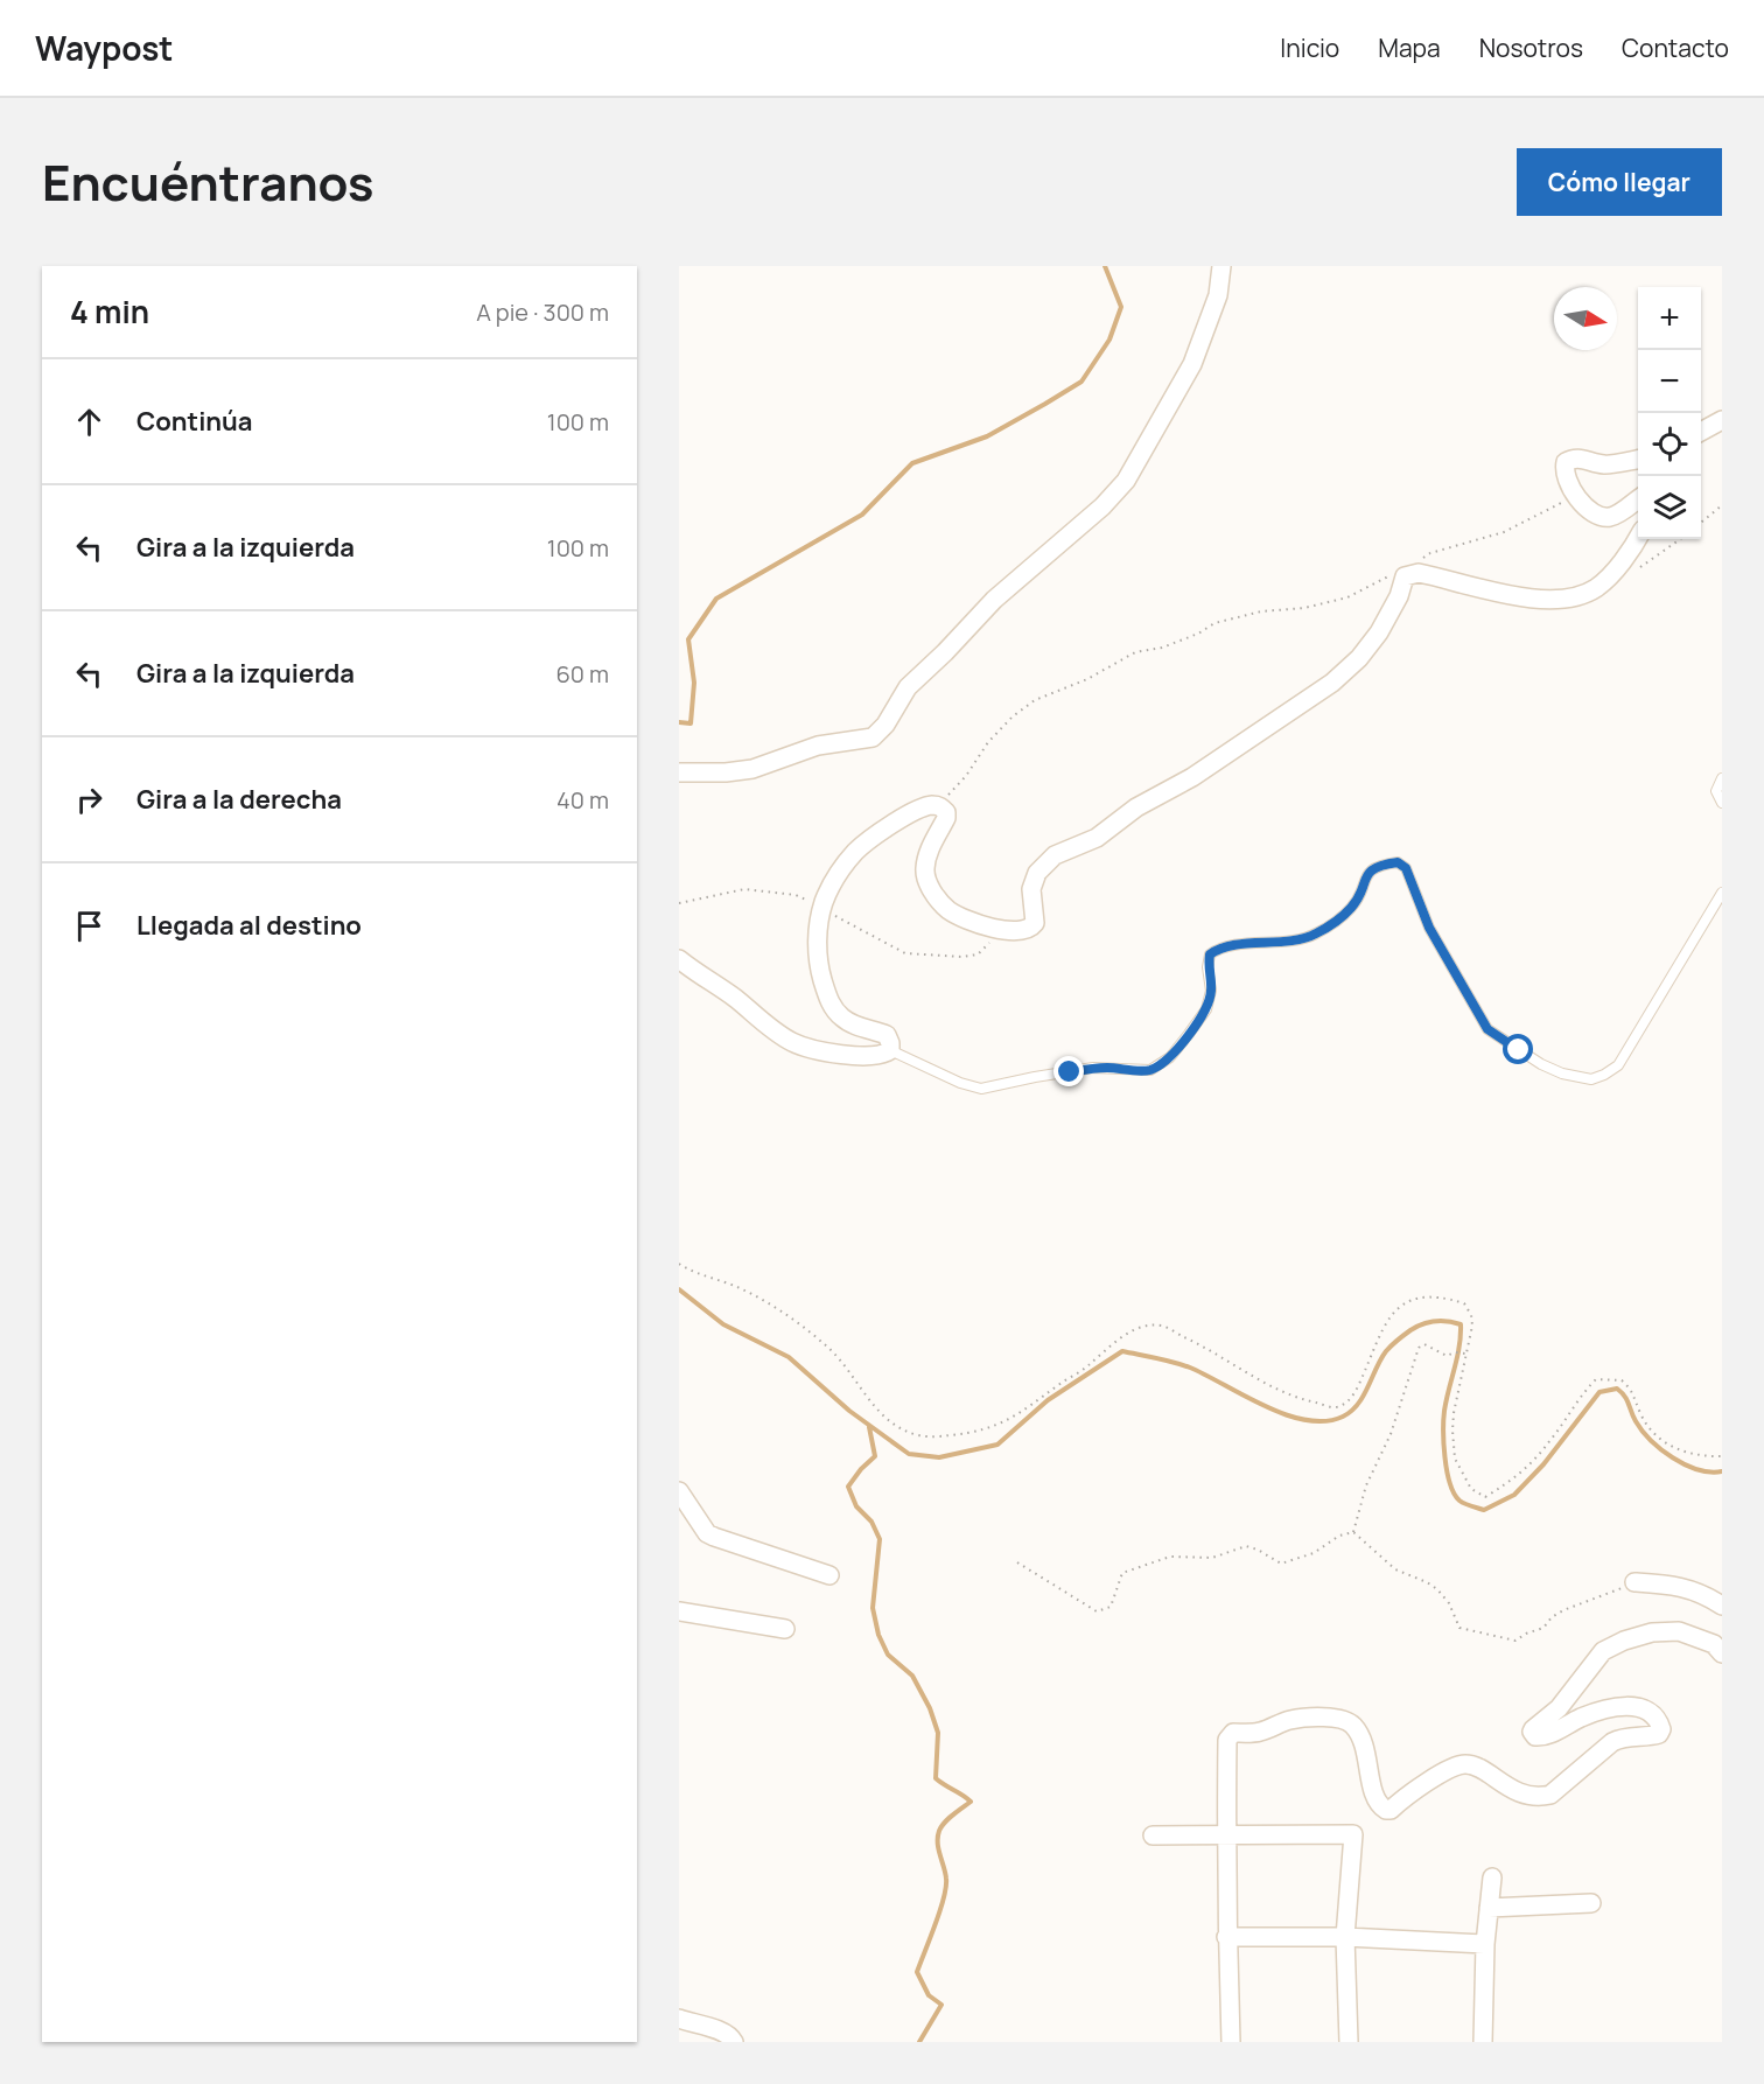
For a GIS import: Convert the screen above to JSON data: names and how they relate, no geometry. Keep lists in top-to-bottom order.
{
  "north": "right",
  "page": {
    "header": "Waypost",
    "nav": [
      "Inicio",
      "Mapa",
      "Nosotros",
      "Contacto"
    ],
    "title": "Encuéntranos",
    "buttons": "Cómo llegar",
    "heading": ["4 min", "A pie · 300 m"],
    "map_buttons": ["+", "−"],
    "list": [
      ["Continúa", "100 m"],
      ["Gira a la izquierda", "100 m"],
      ["Gira a la izquierda", "60 m"],
      ["Gira a la derecha", "40 m"],
      "Llegada al destino"
    ]
  }
}
